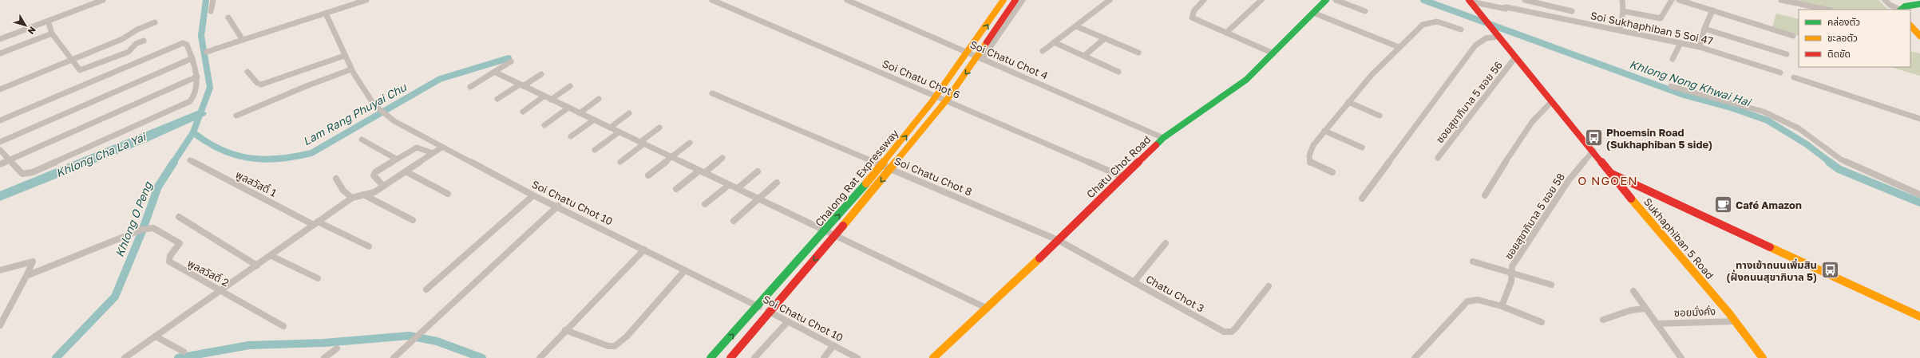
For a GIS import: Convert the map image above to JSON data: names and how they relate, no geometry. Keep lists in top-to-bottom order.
{
  "streets": {
    "main road": ["Chatu Chot Road", "Chalong Rat Expressway", "Sukhaphiban 5 Road"],
    "street": [
      "Soi Sukhaphiban 5 Soi 47",
      "Soi Chatu Chot 4",
      "Soi Chatu Chot 6",
      "ซอยสุขาภิบาล 5 ซอย 56",
      "Soi Chatu Chot 8",
      "พูลสวัสดิ์ 1",
      "Soi Chatu Chot 10",
      "ซอยสุขาภิบาล 5 ซอย 58",
      "พูลสวัสดิ์ 2",
      "Chatu Chot 3",
      "ซอยมั่งคั่ง"
    ]
  },
  "crossings": [
    ["Soi Sukhaphiban 5 Soi 47", "Sukhaphiban 5 Road"],
    ["Soi Chatu Chot 4", "Chatu Chot Road"],
    ["Soi Chatu Chot 6", "Chatu Chot Road"],
    ["ซอยสุขาภิบาล 5 ซอย 56", "Sukhaphiban 5 Road"],
    ["Chatu Chot Road", "Soi Chatu Chot 8"],
    ["Chatu Chot Road", "Chatu Chot 3"],
    ["Soi Chatu Chot 8", "Chatu Chot 3"],
    ["ซอยสุขาภิบาล 5 ซอย 58", "Sukhaphiban 5 Road"],
    ["Sukhaphiban 5 Road", "ซอยมั่งคั่ง"]
  ],
  "districts": ["O NGOEN"],
  "water": [
    "Khlong Nong Khwai Hai",
    "Lam Rang Phuyai Chu",
    "Khlong Cha La Yai",
    "Khlong O Peng"
  ],
  "places": {
    "bus stop": ["Phoemsin Road (Sukhaphiban 5 side)", "ทางเข้าถนนเพิ่มสิน (ฝั่งถนนสุขาภิบาล 5)"],
    "cafe": ["Café Amazon"]
  },
  "legend": ["คล่องตัว", "ชะลอตัว", "ติดขัด"],
  "north": "bottom right"
}
